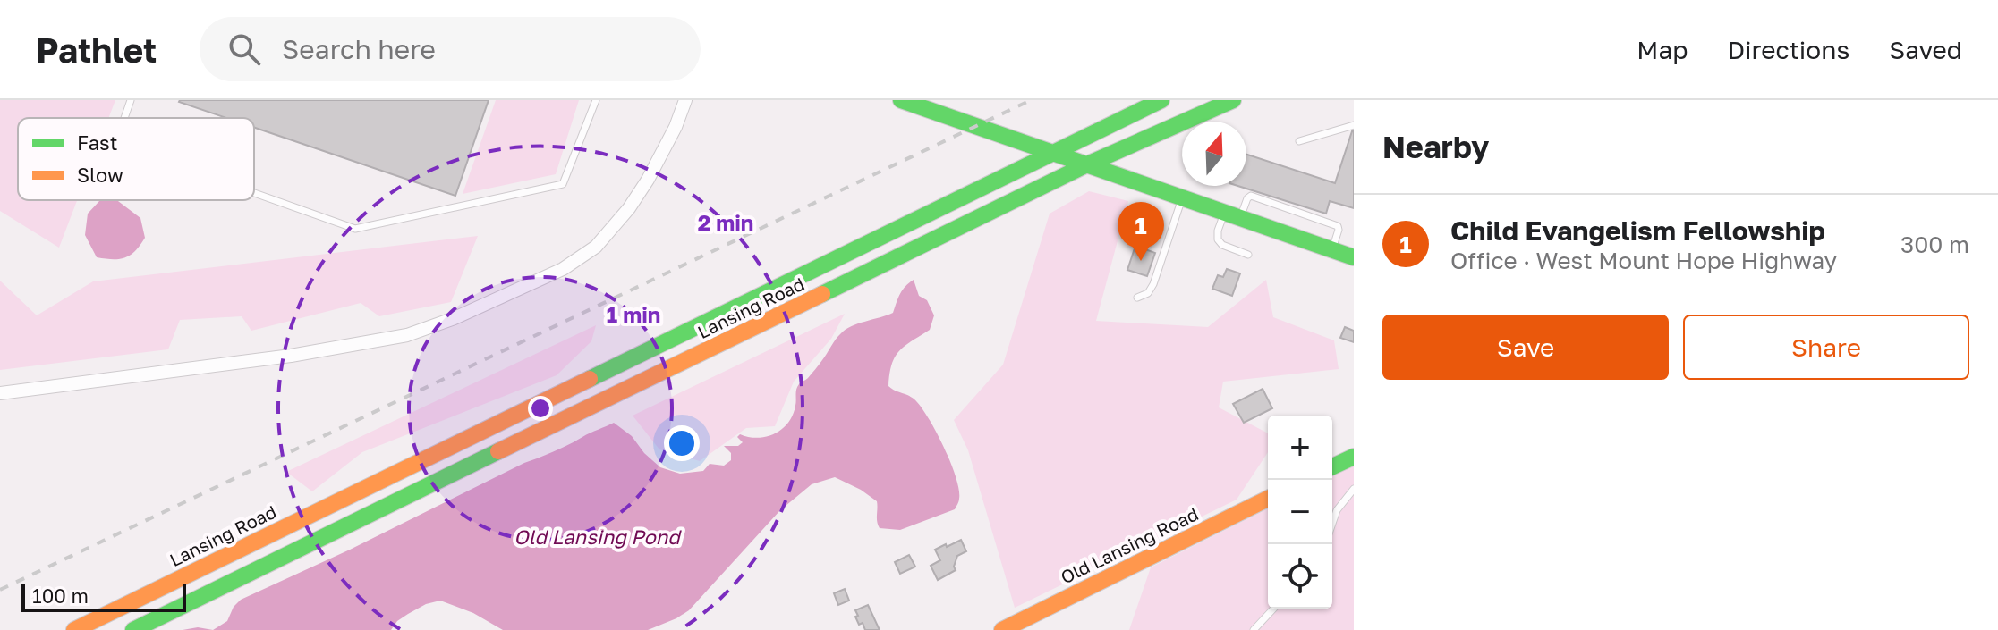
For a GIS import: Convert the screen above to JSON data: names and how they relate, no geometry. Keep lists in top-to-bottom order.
{
  "streets": {
    "main road": ["Lansing Road", "Old Lansing Road"]
  },
  "water": ["Old Lansing Pond"],
  "legend": ["Fast", "Slow"],
  "scale_bar": "100 m",
  "north": "top",
  "page": {
    "header": "Pathlet",
    "search": "Search here",
    "nav": ["Map", "Directions", "Saved"],
    "heading": "Nearby",
    "list": [
      {
        "mark": "1",
        "name": "Child Evangelism Fellowship",
        "note": "Office · West Mount Hope Highway",
        "value": "300 m"
      }
    ],
    "pins": "1",
    "buttons": ["Save", "Share"],
    "map_buttons": ["+", "−"],
    "scale": "100 m"
  },
  "rings": ["2 min", "1 min"]
}
